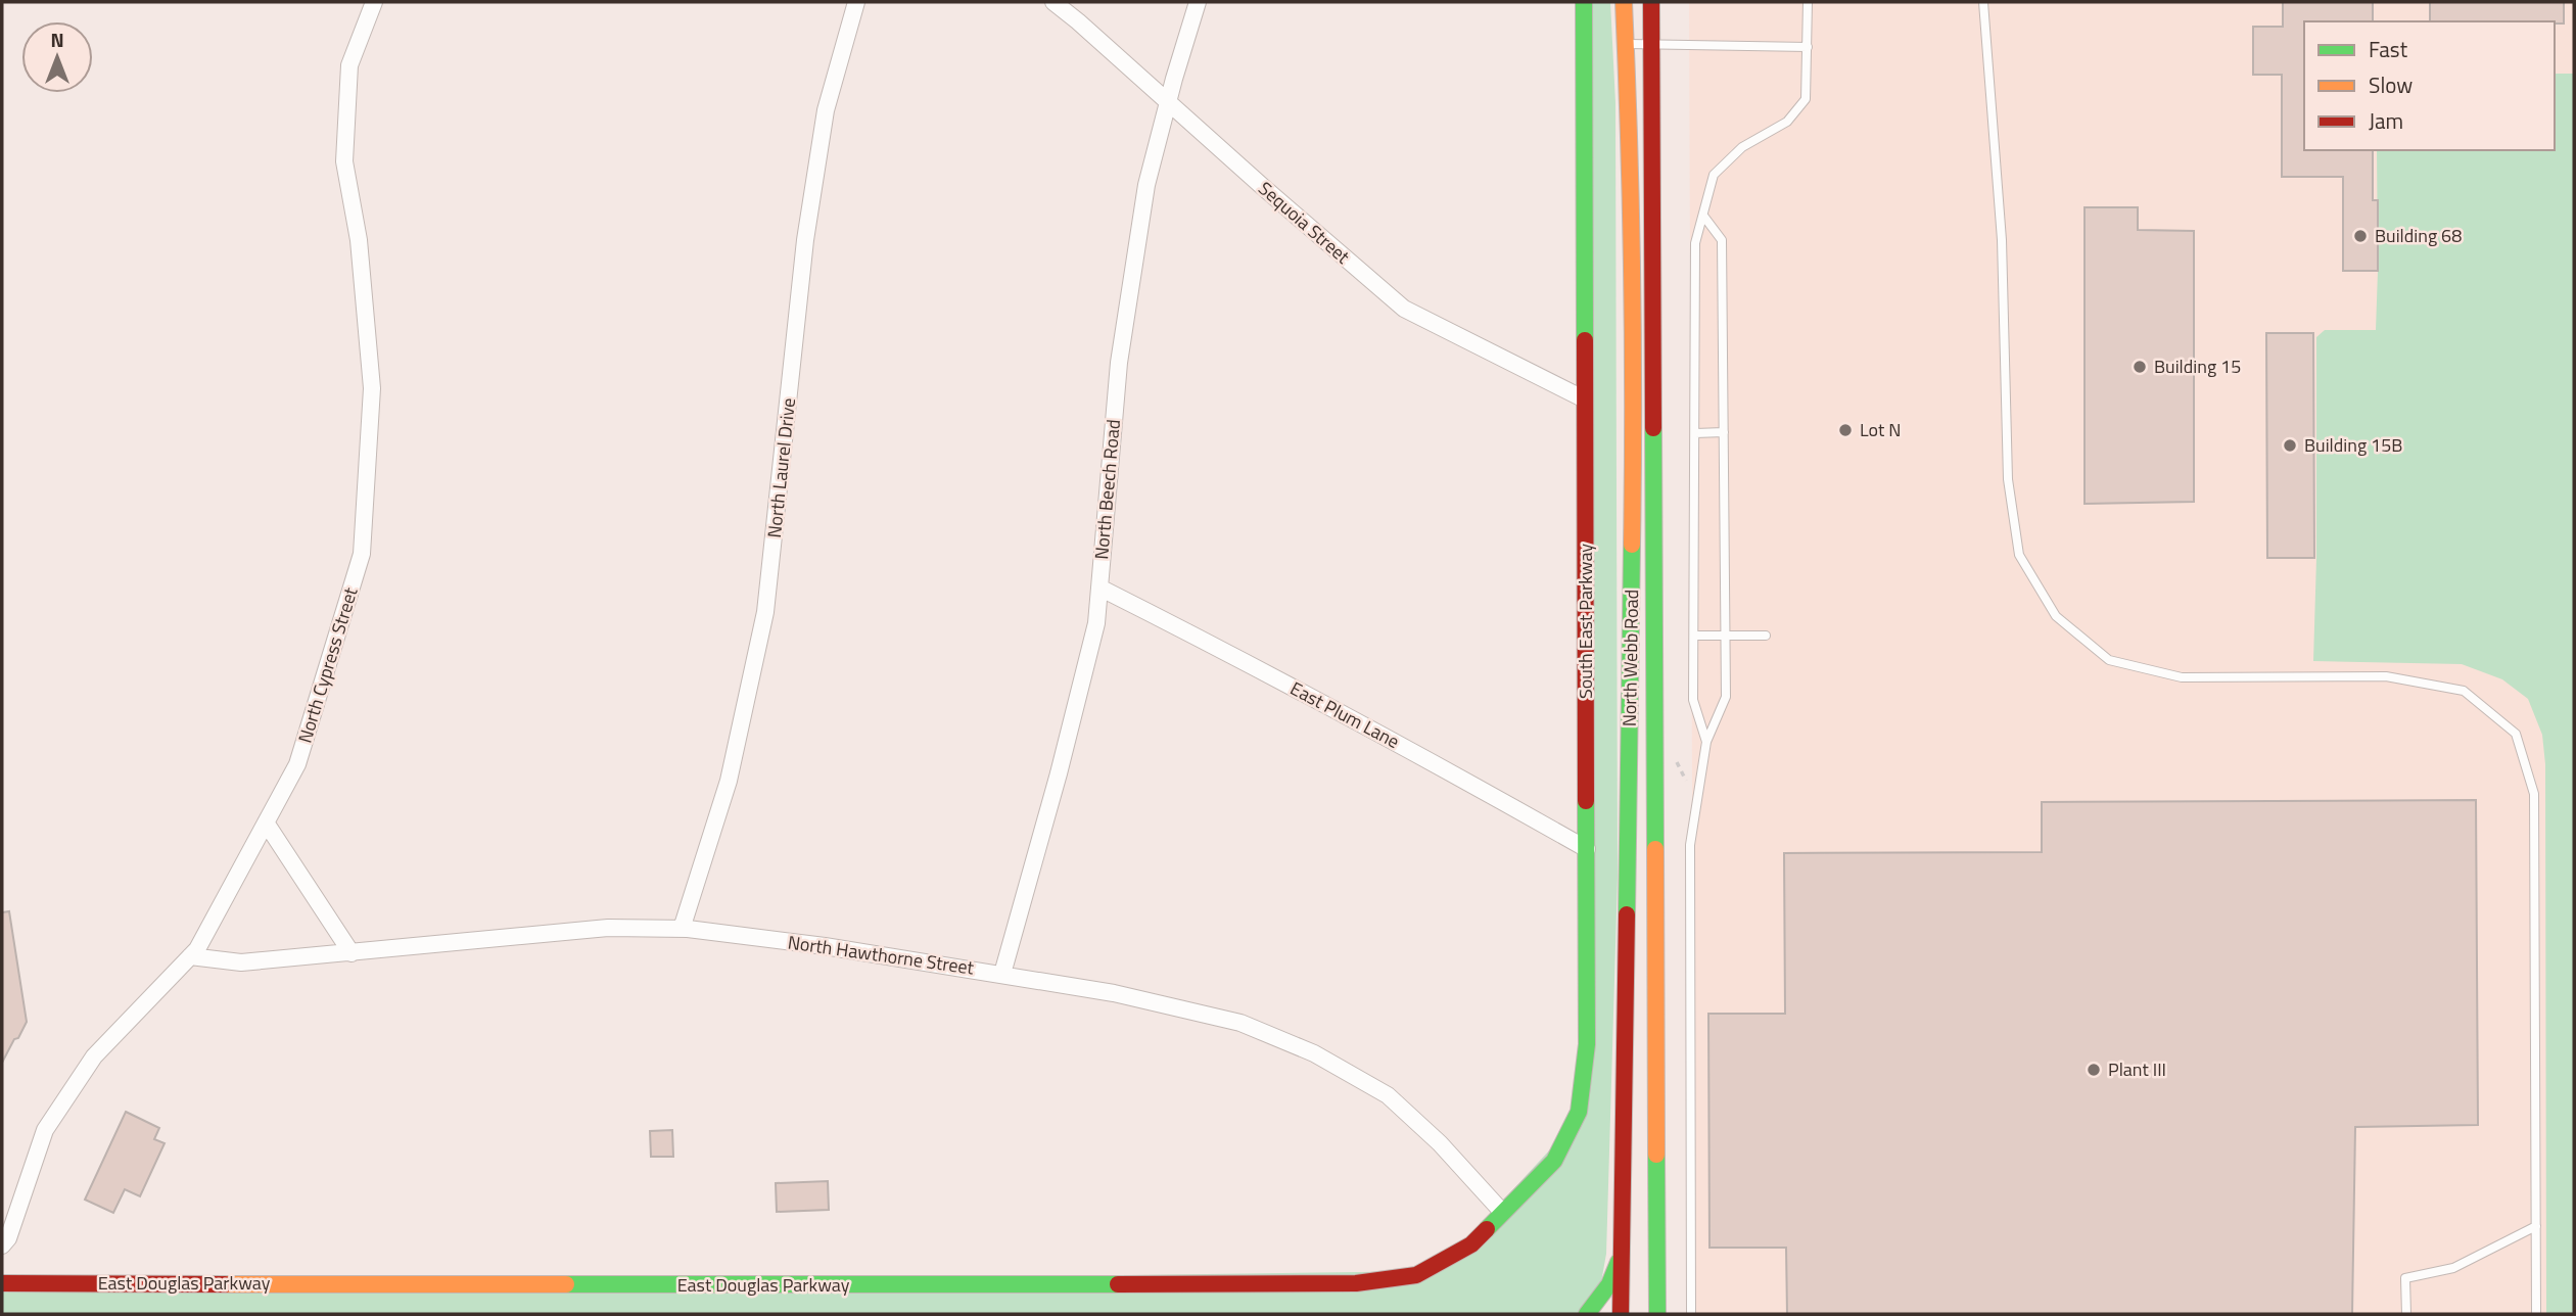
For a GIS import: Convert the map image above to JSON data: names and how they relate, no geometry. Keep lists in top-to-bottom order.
{
  "streets": {
    "street": [
      "Sequoia Street",
      "North Laurel Drive",
      "North Beech Road",
      "South East Parkway",
      "North Webb Road",
      "North Cypress Street",
      "East Plum Lane",
      "North Hawthorne Street",
      "East Douglas Parkway"
    ]
  },
  "crossings": [
    ["Sequoia Street", "North Beech Road"],
    ["Sequoia Street", "South East Parkway"],
    ["North Laurel Drive", "North Hawthorne Street"],
    ["North Beech Road", "East Plum Lane"],
    ["North Beech Road", "North Hawthorne Street"],
    ["South East Parkway", "East Plum Lane"],
    ["South East Parkway", "North Hawthorne Street"],
    ["South East Parkway", "East Douglas Parkway"],
    ["North Cypress Street", "North Hawthorne Street"],
    ["North Hawthorne Street", "East Douglas Parkway"]
  ],
  "places": [
    "Building 68",
    "Building 15",
    "Lot N",
    "Building 15B",
    "Plant III"
  ],
  "legend": ["Fast", "Slow", "Jam"],
  "north": "top"
}
